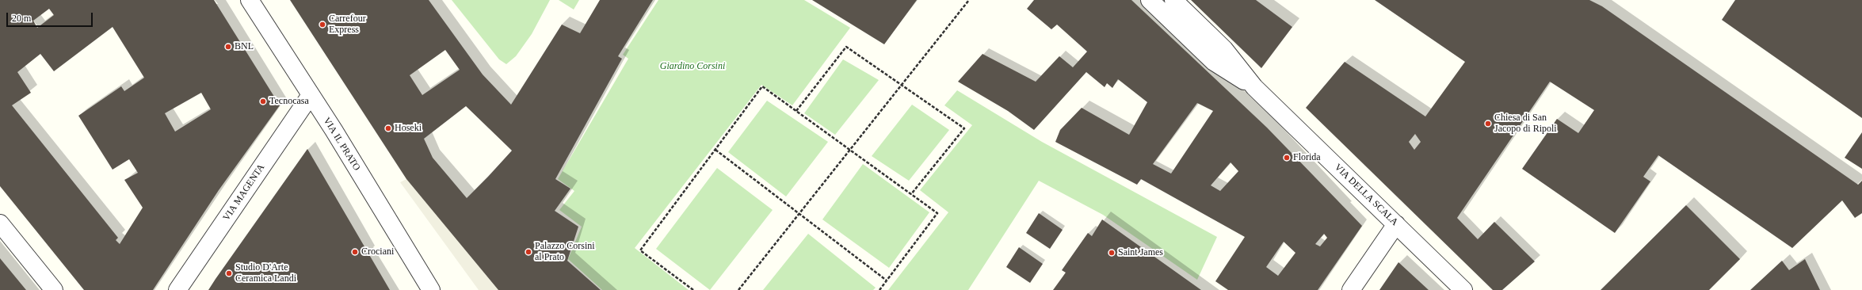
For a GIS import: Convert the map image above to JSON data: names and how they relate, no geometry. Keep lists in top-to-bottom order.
{
  "streets": {
    "street": ["VIA IL PRATO", "VIA MAGENTA", "VIA DELLA SCALA"]
  },
  "crossings": [
    ["VIA IL PRATO", "VIA MAGENTA"]
  ],
  "parks": ["Giardino Corsini"],
  "places": [
    "Carrefour Express",
    "BNL",
    "Tecnocasa",
    "Chiesa di San Jacopo di Ripoli",
    "Hoseki",
    "Florida",
    "Crociani",
    "Palazzo Corsini al Prato",
    "Saint James",
    "Studio D'Arte Ceramica Landi"
  ],
  "scale_bar": "20 m"
}
